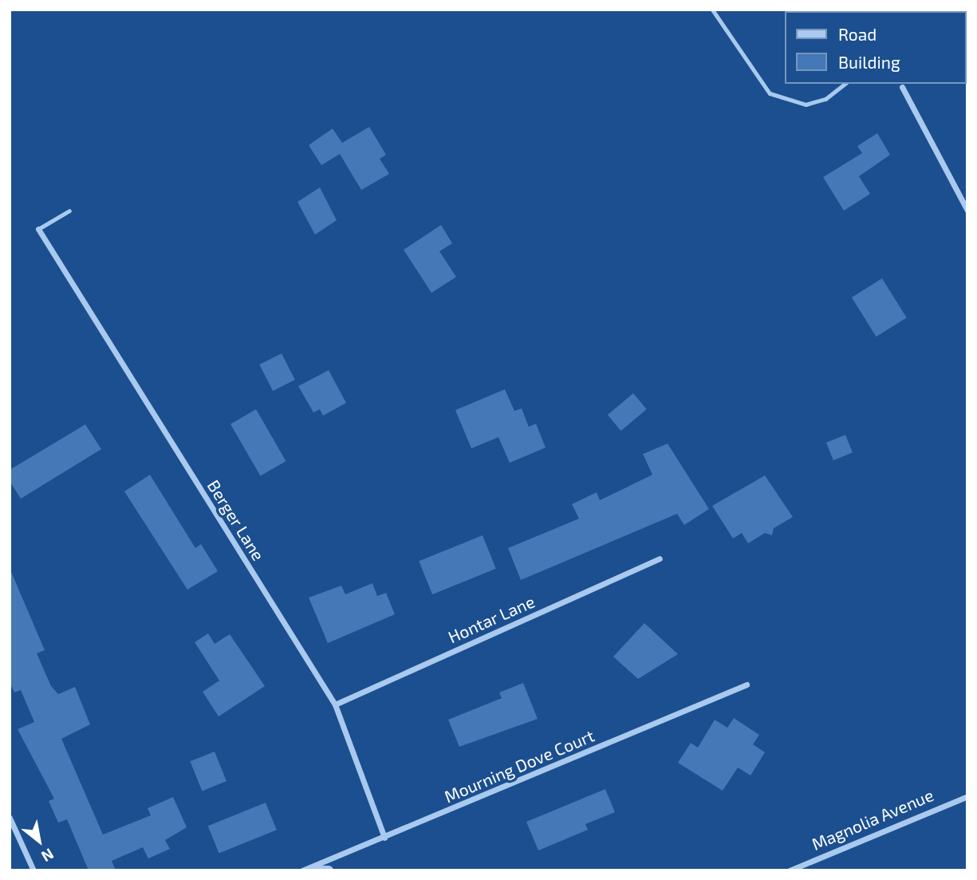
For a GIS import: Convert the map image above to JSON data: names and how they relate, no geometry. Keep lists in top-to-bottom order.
{
  "streets": {
    "street": [
      "Berger Lane",
      "Hontar Lane",
      "Mourning Dove Court",
      "Magnolia Avenue"
    ]
  },
  "crossings": [
    ["Berger Lane", "Hontar Lane"],
    ["Berger Lane", "Mourning Dove Court"]
  ],
  "legend": ["Road", "Building"],
  "north": "bottom right"
}
